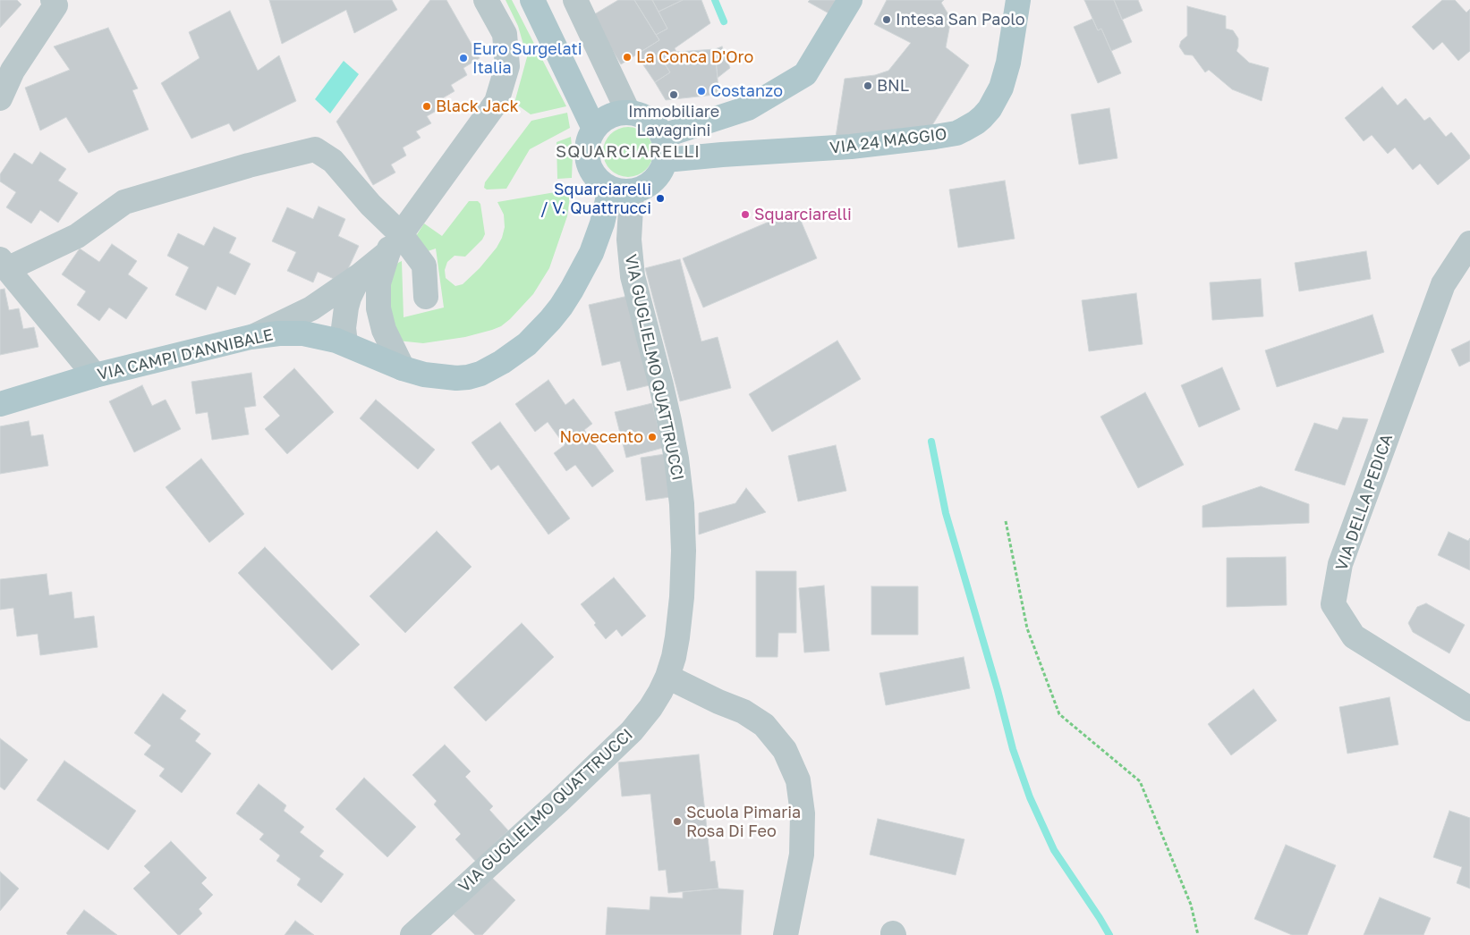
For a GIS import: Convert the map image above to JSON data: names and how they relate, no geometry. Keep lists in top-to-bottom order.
{
  "streets": {
    "main road": ["VIA 24 MAGGIO", "VIA CAMPI D'ANNIBALE"],
    "street": ["VIA GUGLIELMO QUATTRUCCI", "VIA DELLA PEDICA"]
  },
  "crossings": [
    ["VIA 24 MAGGIO", "VIA CAMPI D'ANNIBALE"],
    ["VIA 24 MAGGIO", "VIA GUGLIELMO QUATTRUCCI"],
    ["VIA CAMPI D'ANNIBALE", "VIA GUGLIELMO QUATTRUCCI"]
  ],
  "districts": ["SQUARCIARELLI"],
  "places": [
    "Intesa San Paolo",
    "La Conca D'Oro",
    "Euro Surgelati Italia",
    "BNL",
    "Costanzo",
    "Immobiliare Lavagnini",
    "Black Jack",
    "Squarciarelli / V. Quattrucci",
    "Squarciarelli",
    "Novecento",
    "Scuola Pimaria Rosa Di Feo"
  ]
}
